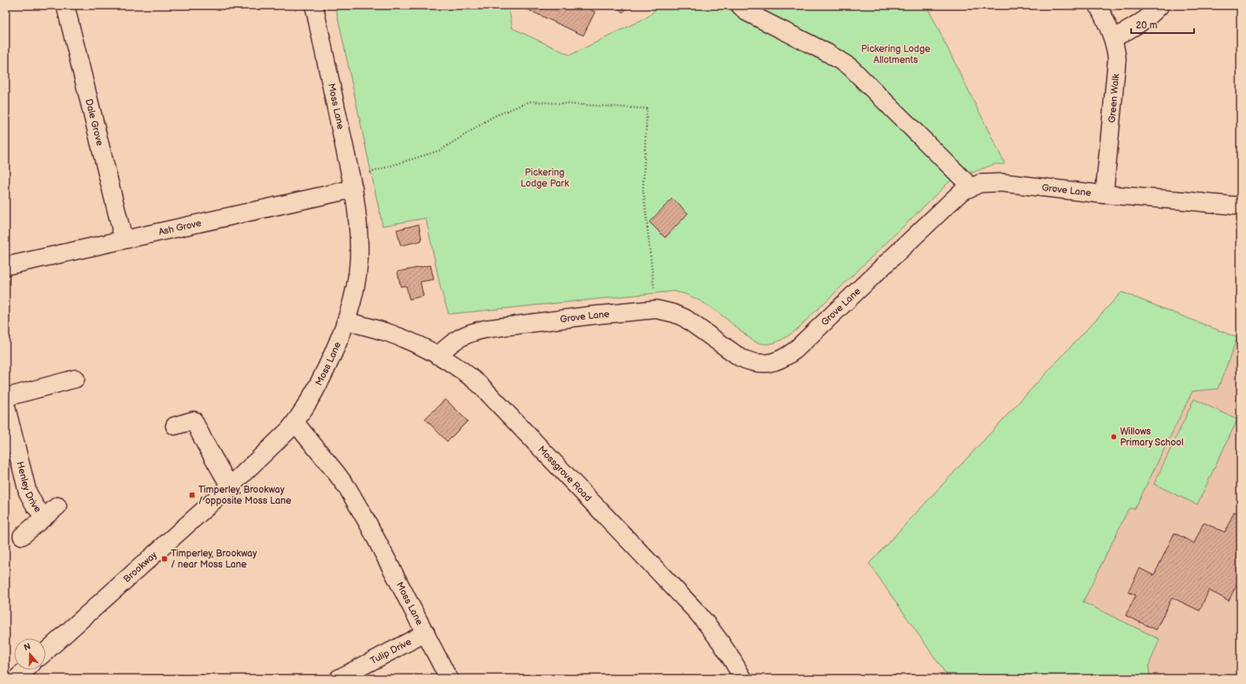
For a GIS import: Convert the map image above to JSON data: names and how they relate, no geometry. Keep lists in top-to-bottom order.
{
  "streets": {
    "street": [
      "Green Walk",
      "Moss Lane",
      "Dale Grove",
      "Grove Lane",
      "Ash Grove",
      "Mossgrove Road",
      "Henley Drive",
      "Brookway",
      "Tulip Drive"
    ]
  },
  "crossings": [
    ["Green Walk", "Grove Lane"],
    ["Moss Lane", "Ash Grove"],
    ["Moss Lane", "Mossgrove Road"],
    ["Moss Lane", "Brookway"],
    ["Moss Lane", "Tulip Drive"],
    ["Dale Grove", "Ash Grove"],
    ["Grove Lane", "Mossgrove Road"]
  ],
  "parks": ["Pickering Lodge Allotments", "Pickering Lodge Park"],
  "places": {
    "other": ["Willows Primary School"],
    "transit": ["Timperley, Brookway / opposite Moss Lane", "Timperley, Brookway / near Moss Lane"]
  },
  "scale_bar": "20 m",
  "north": "top"
}
